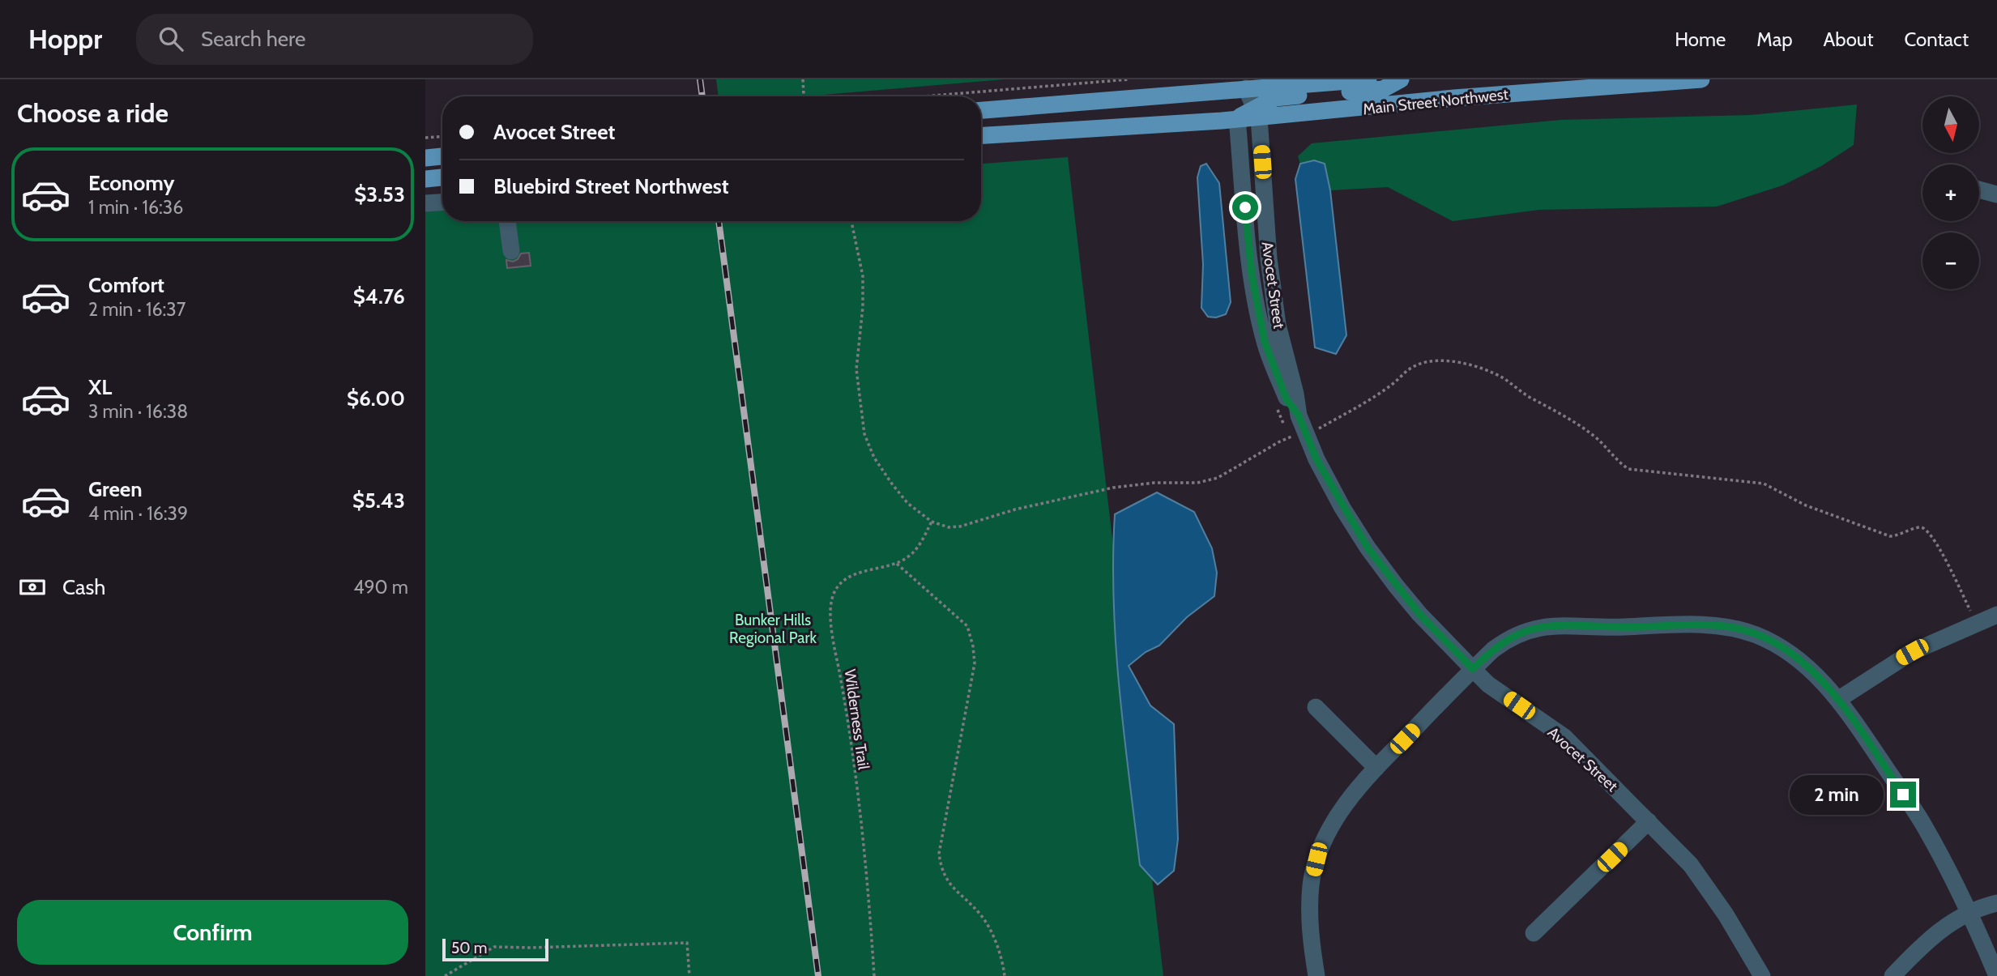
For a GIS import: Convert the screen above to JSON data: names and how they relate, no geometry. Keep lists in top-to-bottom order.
{
  "streets": {
    "main road": ["Main Street Northwest"],
    "street": ["Avocet Street"],
    "path": ["Wilderness Trail"]
  },
  "crossings": [
    ["Main Street Northwest", "Avocet Street"]
  ],
  "parks": ["Bunker Hills Regional Park"],
  "scale_bar": "50 m",
  "north": "bottom",
  "page": {
    "header": "Hoppr",
    "search": "Search here",
    "nav": [
      "Home",
      "Map",
      "About",
      "Contact"
    ],
    "heading": "Choose a ride",
    "map_buttons": ["+", "−"],
    "banner": ["Avocet Street", "Bluebird Street Northwest"],
    "list": [
      {
        "name": "Economy",
        "note": "1 min · 16:36",
        "value": "$3.53"
      },
      {
        "name": "Comfort",
        "note": "2 min · 16:37",
        "value": "$4.76"
      },
      {
        "name": "XL",
        "note": "3 min · 16:38",
        "value": "$6.00"
      },
      {
        "name": "Green",
        "note": "4 min · 16:39",
        "value": "$5.43"
      }
    ],
    "pay": ["Cash", "490 m"],
    "bubble": "2 min",
    "buttons": "Confirm",
    "scale": "50 m"
  }
}
